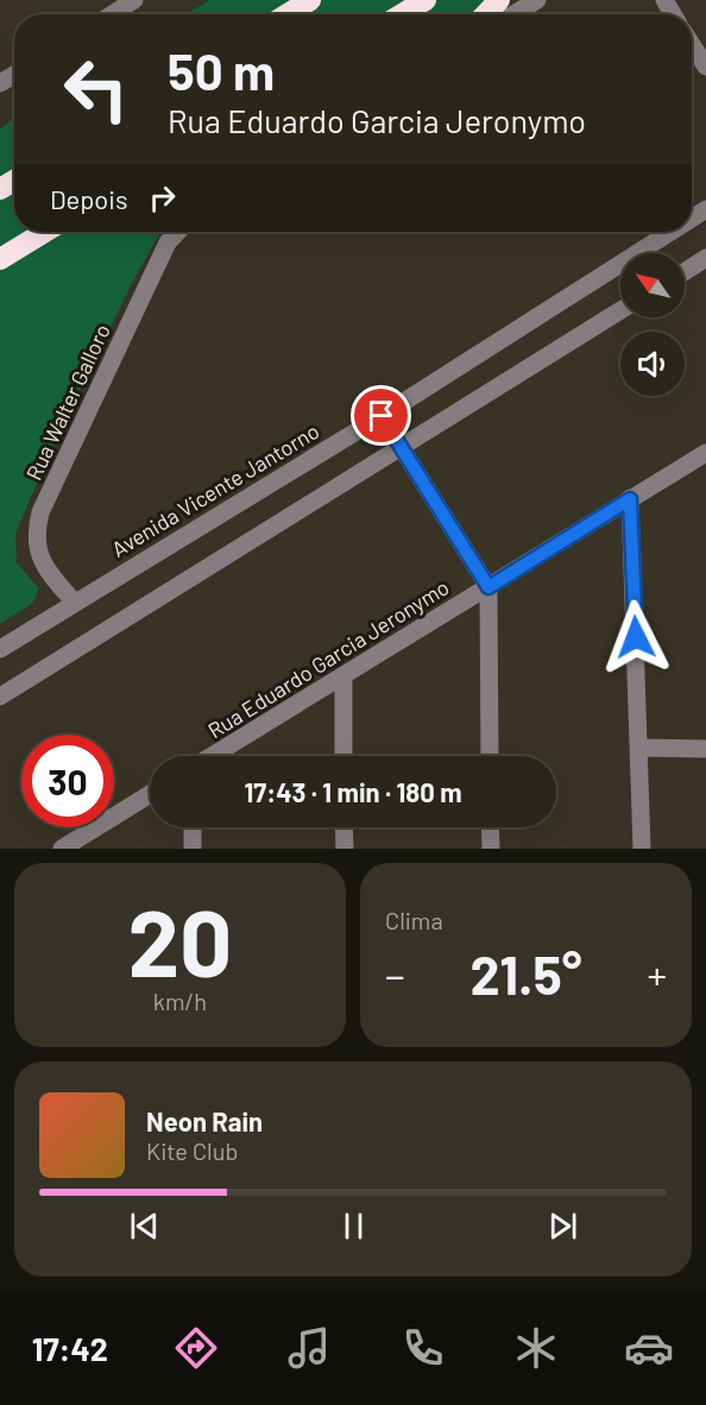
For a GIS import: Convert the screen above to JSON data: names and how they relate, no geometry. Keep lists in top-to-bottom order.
{
  "streets": {
    "street": ["Rua Walter Galloro", "Avenida Vicente Jantorno", "Rua Eduardo Garcia Jeronymo"]
  },
  "crossings": [
    ["Rua Walter Galloro", "Avenida Vicente Jantorno"]
  ],
  "north": "top left",
  "page": {
    "turn": ["50 m", "Rua Eduardo Garcia Jeronymo"],
    "then": "Depois",
    "limit": "30",
    "trip": "17:43 · 1 min · 180 m",
    "tile": [
      ["20", "km/h"],
      "Clima"
    ],
    "heat": ["−", "21.5°", "+"],
    "song": ["Neon Rain", "Kite Club"],
    "tabs": "17:42"
  }
}
